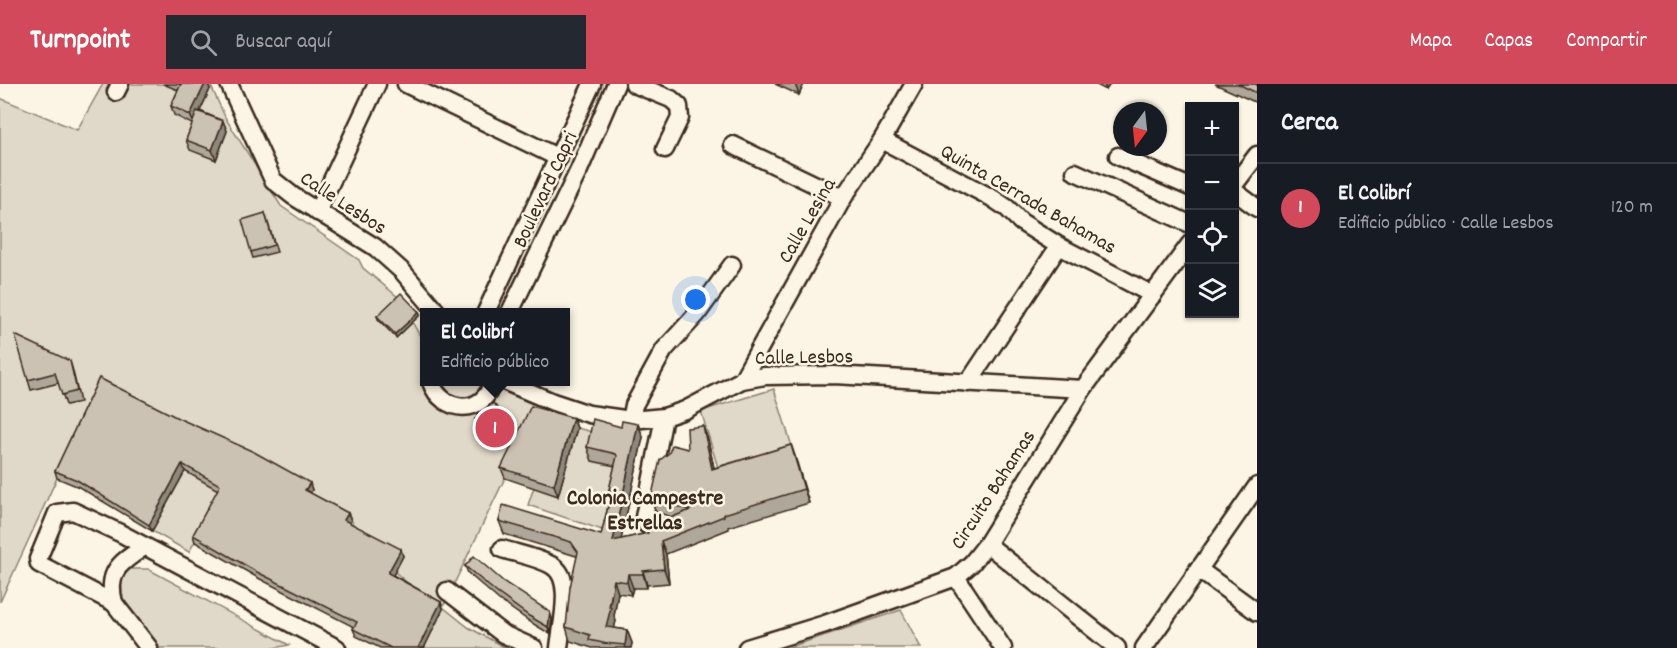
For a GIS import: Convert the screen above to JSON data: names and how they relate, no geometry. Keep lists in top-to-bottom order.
{
  "streets": {
    "street": [
      "Boulevard Capri",
      "Quinta Cerrada Bahamas",
      "Calle Lesbos",
      "Calle Lesina",
      "Circuito Bahamas"
    ]
  },
  "crossings": [
    ["Quinta Cerrada Bahamas", "Calle Lesina"],
    ["Quinta Cerrada Bahamas", "Circuito Bahamas"],
    ["Calle Lesbos", "Calle Lesina"],
    ["Calle Lesbos", "Circuito Bahamas"]
  ],
  "districts": ["Colonia Campestre Estrellas"],
  "north": "bottom",
  "page": {
    "header": "Turnpoint",
    "search": "Buscar aquí",
    "nav": ["Mapa", "Capas", "Compartir"],
    "heading": "Cerca",
    "map_buttons": ["+", "−"],
    "list": [
      {
        "mark": "1",
        "name": "El Colibrí",
        "note": "Edificio público · Calle Lesbos",
        "value": "120 m"
      }
    ],
    "popup": ["El Colibrí", "Edificio público"],
    "pins": "1"
  }
}
